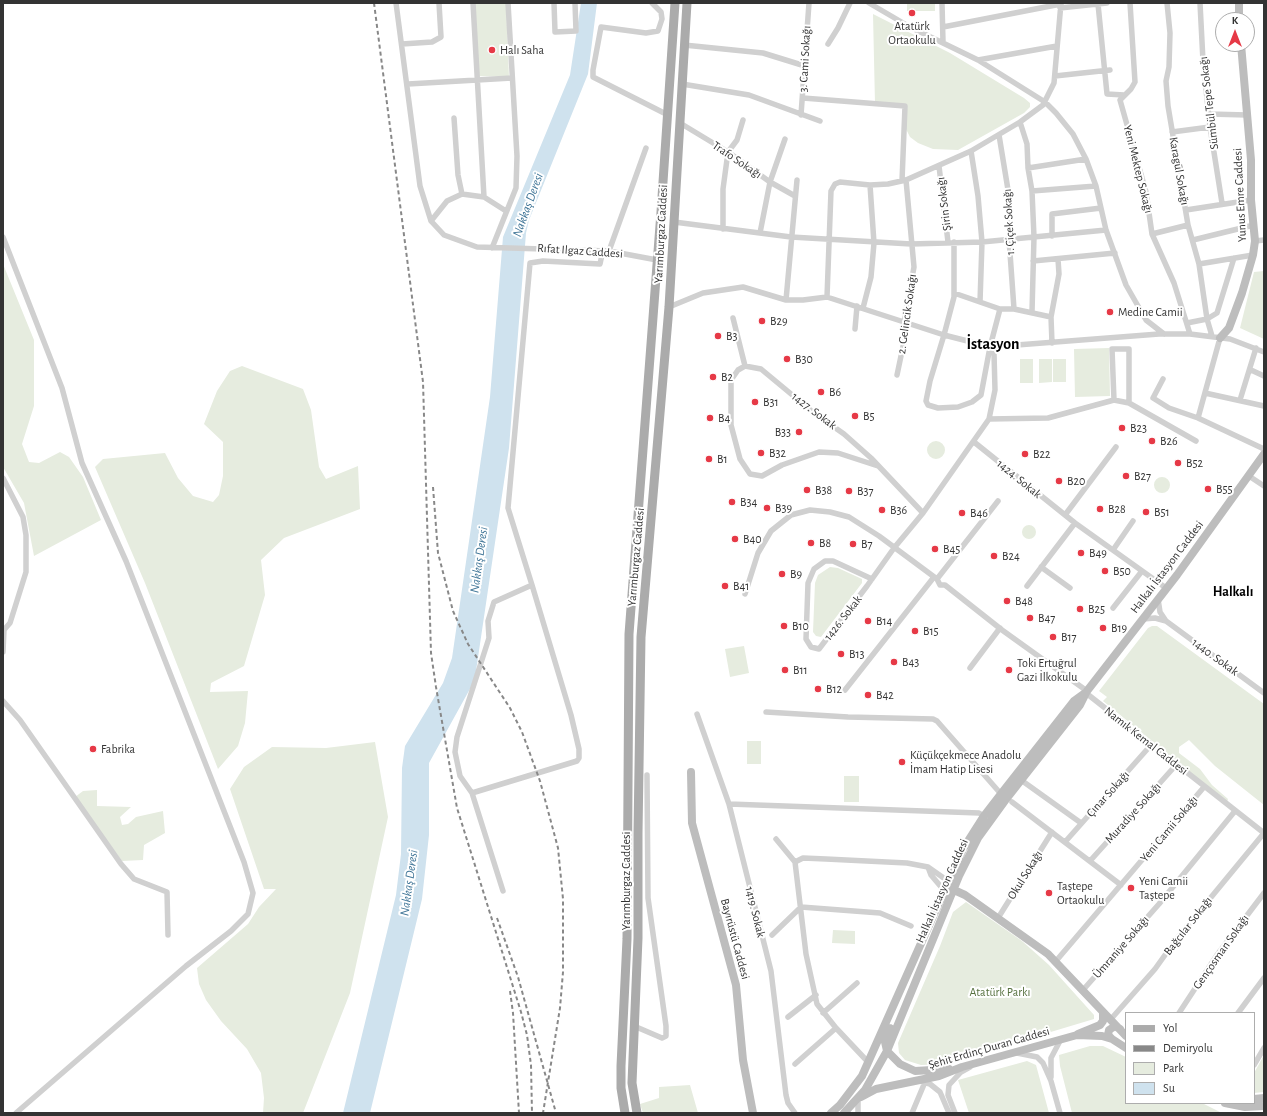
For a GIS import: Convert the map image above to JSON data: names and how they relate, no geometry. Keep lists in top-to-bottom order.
{
  "streets": {
    "main road": [
      "Yunus Emre Caddesi",
      "Yarımburgaz Caddesi",
      "Halkalı İstasyon Caddesi",
      "Bayırüstü Caddesi",
      "Şehit Erdinç Duran Caddesi"
    ],
    "street": [
      "3. Cami Sokağı",
      "Sümbül Tepe Sokağı",
      "Trafo Sokağı",
      "Yeni Mektep Sokağı",
      "Karagül Sokağı",
      "Şirin Sokağı",
      "1. Çiçek Sokağı",
      "Rıfat Ilgaz Caddesi",
      "2. Gelincik Sokağı",
      "1427. Sokak",
      "1424. Sokak",
      "1426. Sokak",
      "1440. Sokak",
      "Namık Kemal Caddesi",
      "Çınar Sokağı",
      "Muradiye Sokağı",
      "Yeni Camii Sokağı",
      "Okul Sokağı",
      "1419. Sokak",
      "Bağcılar Sokağı",
      "Ümraniye Sokağı",
      "Gençosman Sokağı"
    ]
  },
  "crossings": [
    ["3. Cami Sokağı", "2. Gelincik Sokağı"],
    ["Trafo Sokağı", "Yarımburgaz Caddesi"],
    ["Karagül Sokağı", "Yunus Emre Caddesi"],
    ["Yarımburgaz Caddesi", "Rıfat Ilgaz Caddesi"],
    ["1427. Sokak", "1426. Sokak"],
    ["1424. Sokak", "Halkalı İstasyon Caddesi"],
    ["1424. Sokak", "1426. Sokak"],
    ["Halkalı İstasyon Caddesi", "1440. Sokak"],
    ["Halkalı İstasyon Caddesi", "Namık Kemal Caddesi"],
    ["Halkalı İstasyon Caddesi", "Şehit Erdinç Duran Caddesi"],
    ["Namık Kemal Caddesi", "Çınar Sokağı"],
    ["Namık Kemal Caddesi", "Muradiye Sokağı"],
    ["Namık Kemal Caddesi", "Yeni Camii Sokağı"],
    ["Namık Kemal Caddesi", "Bağcılar Sokağı"],
    ["Namık Kemal Caddesi", "Ümraniye Sokağı"]
  ],
  "districts": ["İstasyon", "Halkalı"],
  "water": ["Nakkaş Deresi"],
  "parks": ["Atatürk Parkı"],
  "places": [
    "Atatürk Ortaokulu",
    "Halı Saha",
    "Medine Camii",
    "B29",
    "B3",
    "B30",
    "B2",
    "B6",
    "B31",
    "B5",
    "B4",
    "B23",
    "B33",
    "B26",
    "B32",
    "B22",
    "B1",
    "B52",
    "B27",
    "B20",
    "B55",
    "B38",
    "B37",
    "B34",
    "B39",
    "B28",
    "B36",
    "B51",
    "B46",
    "B40",
    "B8",
    "B7",
    "B45",
    "B49",
    "B24",
    "B50",
    "B9",
    "B41",
    "B48",
    "B25",
    "B47",
    "B14",
    "B10",
    "B19",
    "B15",
    "B17",
    "B13",
    "B43",
    "B11",
    "Toki Ertuğrul Gazi İlkokulu",
    "B12",
    "B42",
    "Fabrika",
    "Küçükçekmece Anadolu İmam Hatip Lisesi",
    "Yeni Camii Taştepe",
    "Taştepe Ortaokulu"
  ],
  "legend": [
    "Yol",
    "Demiryolu",
    "Park",
    "Su"
  ],
  "north": "top"
}
